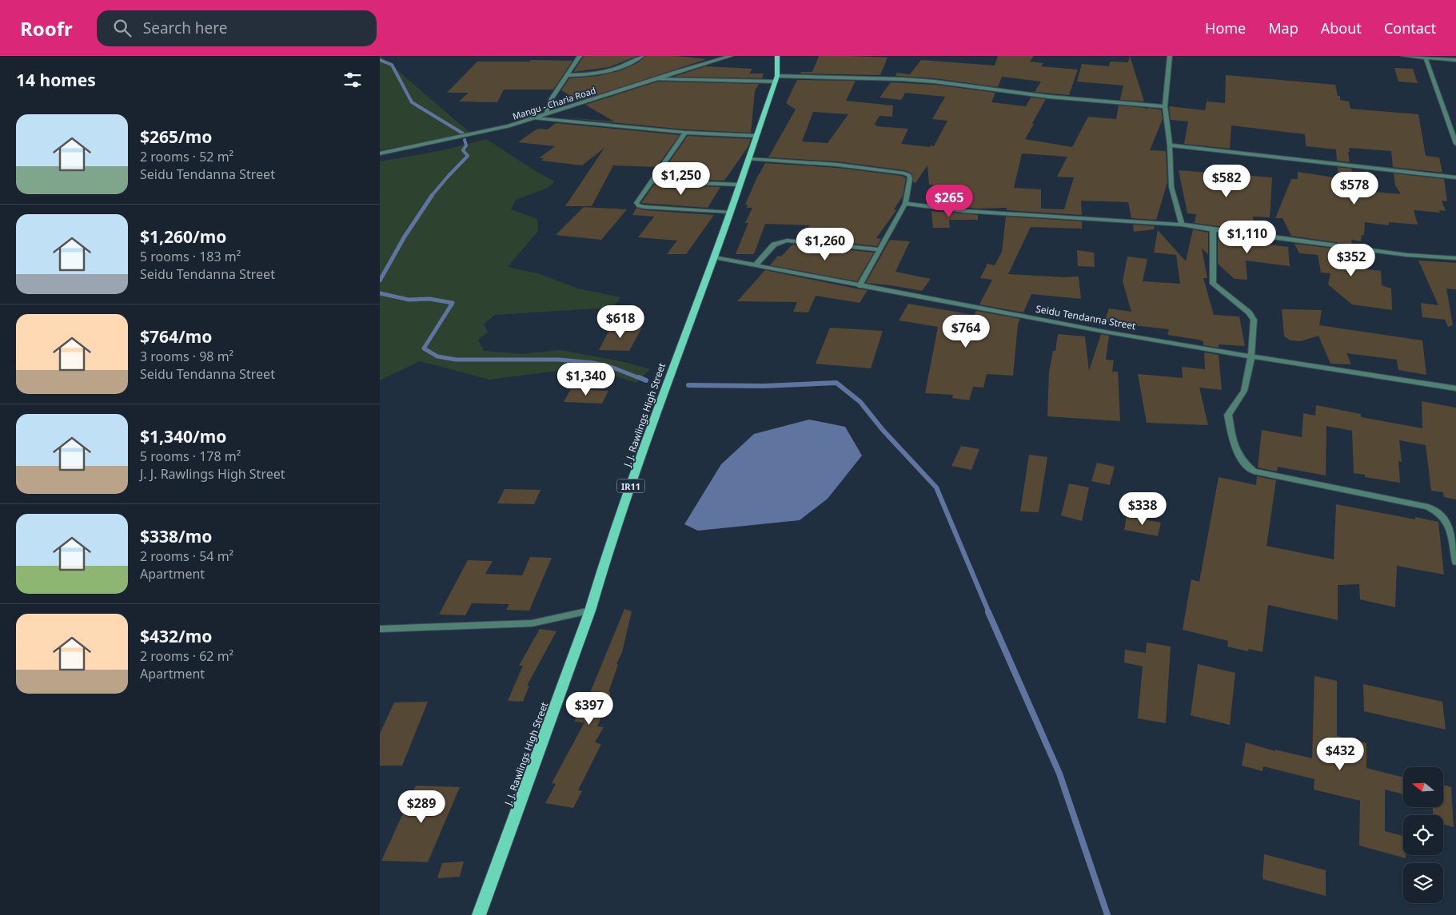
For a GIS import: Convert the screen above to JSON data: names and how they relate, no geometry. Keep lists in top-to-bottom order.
{
  "streets": {
    "main road": ["J. J. Rawlings High Street", "IR11"],
    "street": ["Mangu - Charia Road", "Seidu Tendanna Street"]
  },
  "crossings": [
    ["Seidu Tendanna Street", "J. J. Rawlings High Street"]
  ],
  "north": "left",
  "page": {
    "header": "Roofr",
    "search": "Search here",
    "nav": [
      "Home",
      "Map",
      "About",
      "Contact"
    ],
    "heading": "14 homes",
    "list": [
      {
        "name": "$265/mo",
        "note": "2 rooms · 52 m² · Seidu Tendanna Street"
      },
      {
        "name": "$1,260/mo",
        "note": "5 rooms · 183 m² · Seidu Tendanna Street"
      },
      {
        "name": "$764/mo",
        "note": "3 rooms · 98 m² · Seidu Tendanna Street"
      },
      {
        "name": "$1,340/mo",
        "note": "5 rooms · 178 m² · J. J. Rawlings High Street"
      },
      {
        "name": "$338/mo",
        "note": "2 rooms · 54 m² · Apartment"
      },
      {
        "name": "$432/mo",
        "note": "2 rooms · 62 m² · Apartment"
      }
    ],
    "price": [
      "$1,250",
      "$582",
      "$578",
      "$265",
      "$1,110",
      "$1,260",
      "$352",
      "$618",
      "$764",
      "$1,340",
      "$338",
      "$397",
      "$432",
      "$289"
    ]
  }
}
